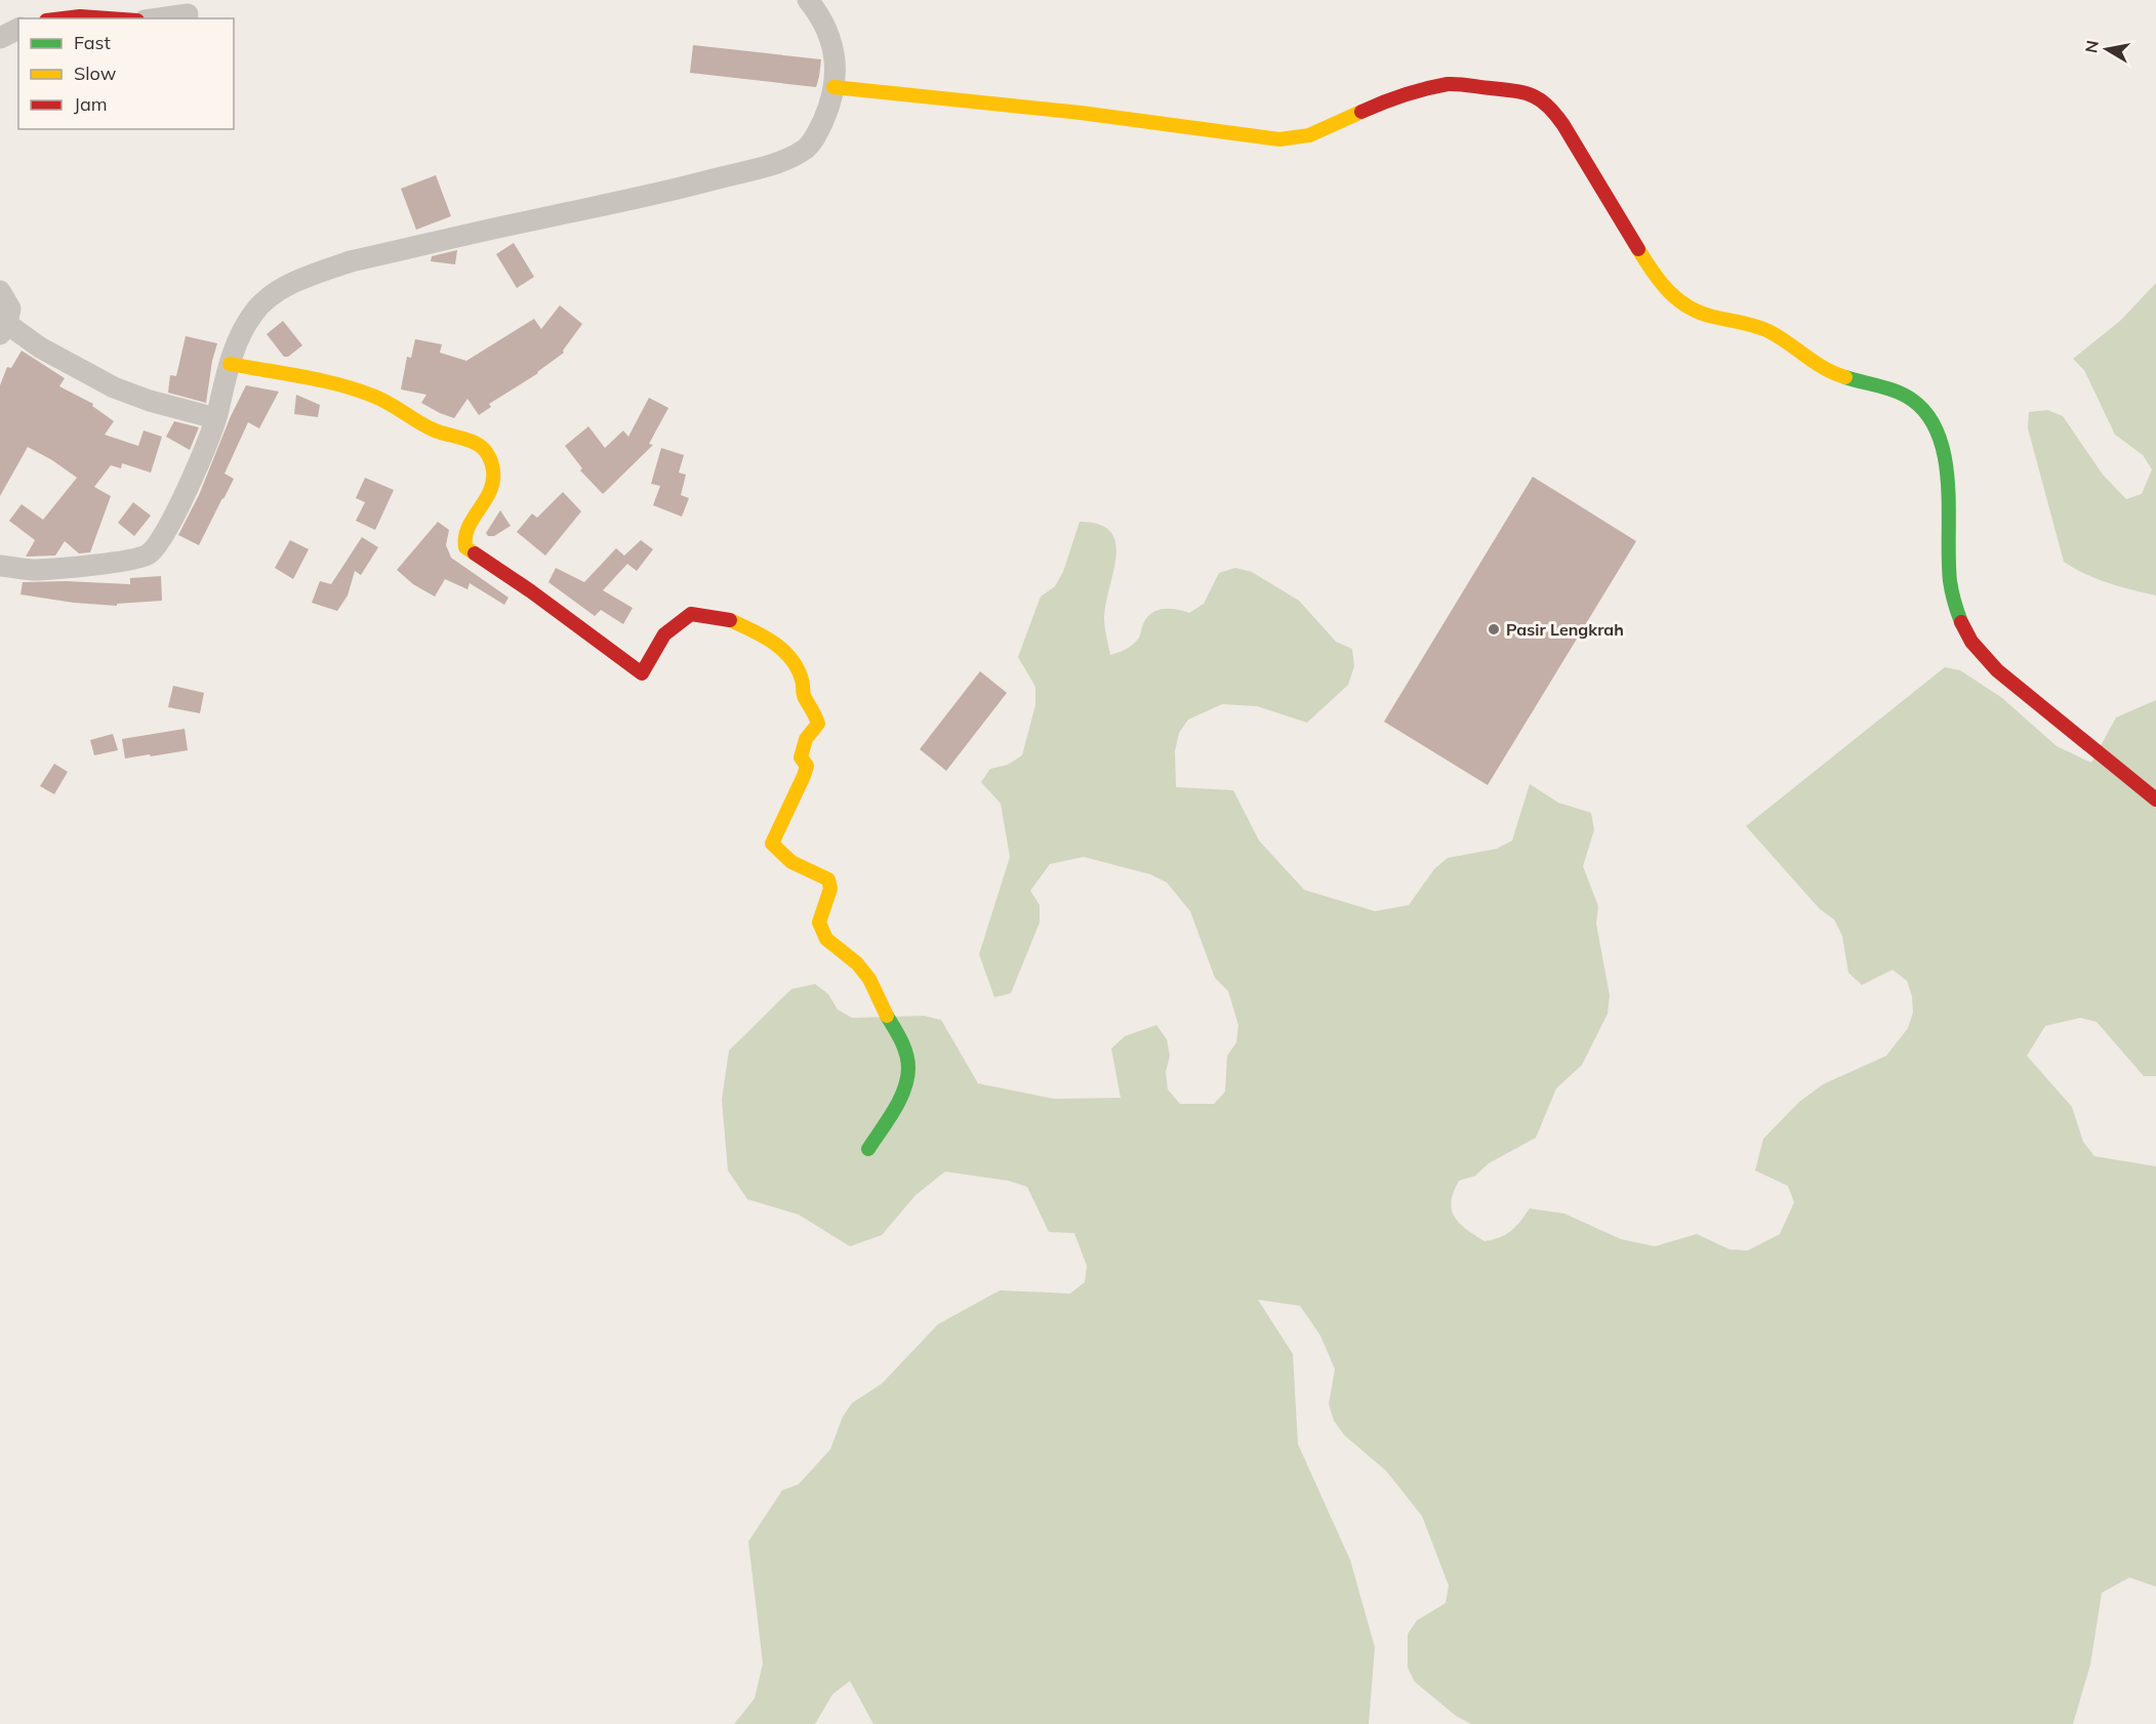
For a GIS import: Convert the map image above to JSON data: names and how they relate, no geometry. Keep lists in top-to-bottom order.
{
  "places": ["Pasir Lengkrah"],
  "legend": ["Fast", "Slow", "Jam"],
  "north": "left"
}
